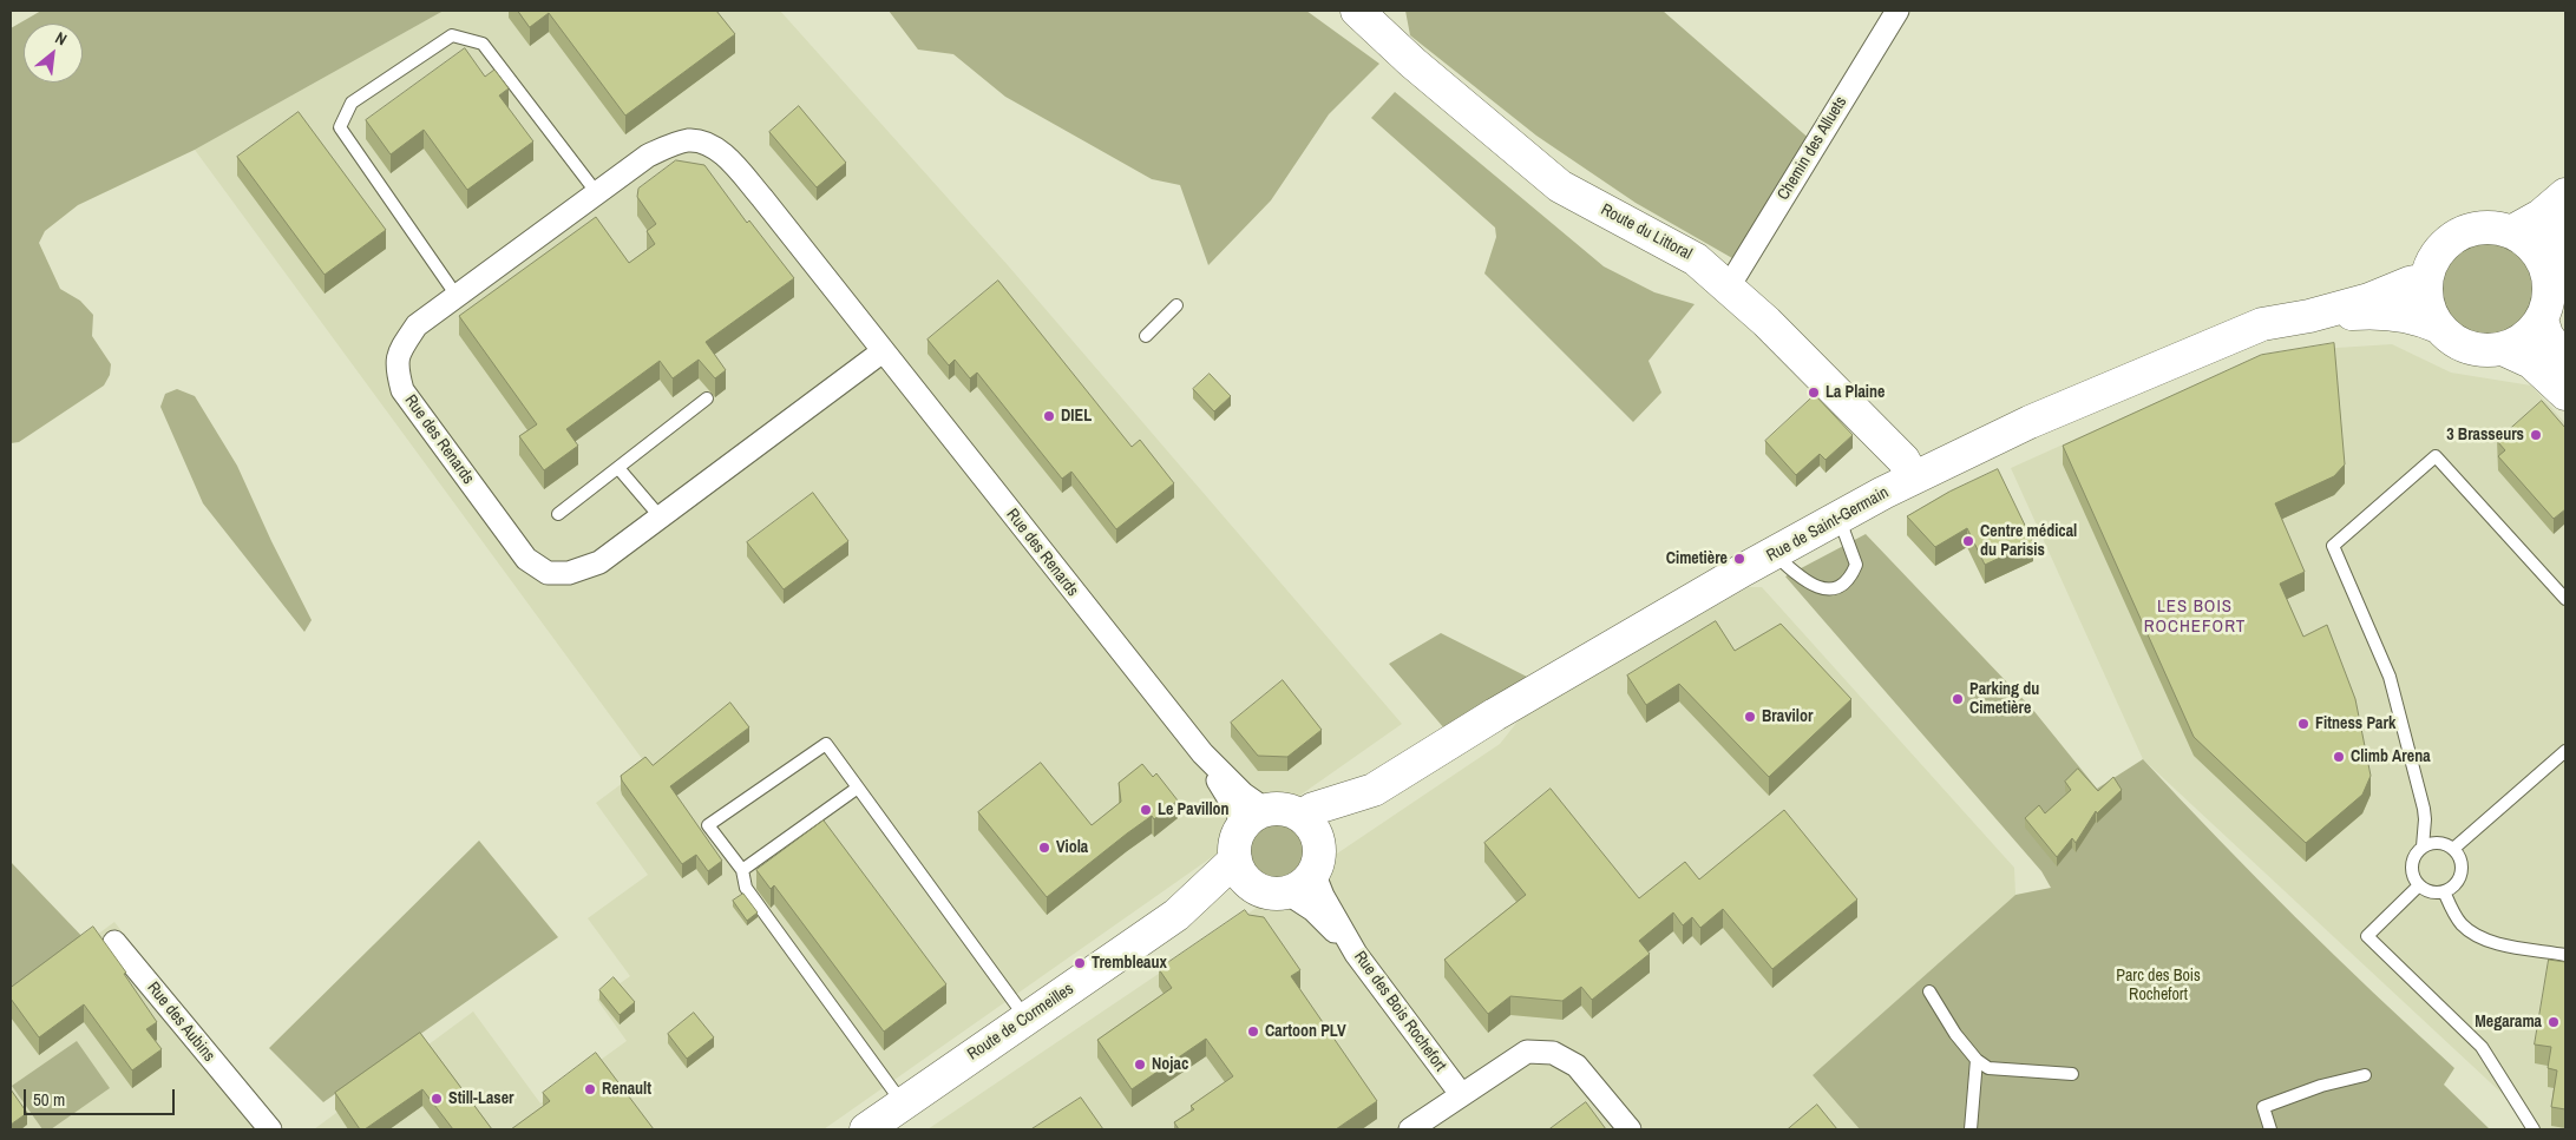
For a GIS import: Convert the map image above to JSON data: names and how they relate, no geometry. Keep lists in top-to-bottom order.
{
  "streets": {
    "main road": ["Route du Littoral", "Rue de Saint-Germain", "Route de Cormeilles"],
    "street": [
      "Chemin des Alluets",
      "Rue des Renards",
      "Rue des Bois Rochefort",
      "Rue des Aubins"
    ]
  },
  "crossings": [
    ["Chemin des Alluets", "Route du Littoral"],
    ["Route du Littoral", "Rue de Saint-Germain"],
    ["Rue des Renards", "Rue de Saint-Germain"],
    ["Rue des Renards", "Rue des Bois Rochefort"],
    ["Rue des Renards", "Route de Cormeilles"],
    ["Rue de Saint-Germain", "Rue des Bois Rochefort"],
    ["Rue de Saint-Germain", "Route de Cormeilles"],
    ["Rue des Bois Rochefort", "Route de Cormeilles"]
  ],
  "districts": ["LES BOIS ROCHEFORT"],
  "parks": ["Parc des Bois Rochefort"],
  "places": [
    "La Plaine",
    "DIEL",
    "3 Brasseurs",
    "Centre médical du Parisis",
    "Cimetière",
    "Parking du Cimetière",
    "Bravilor",
    "Fitness Park",
    "Climb Arena",
    "Le Pavillon",
    "Viola",
    "Trembleaux",
    "Megarama",
    "Cartoon PLV",
    "Nojac",
    "Renault",
    "Still-Laser"
  ],
  "scale_bar": "50 m",
  "north": "top right"
}
